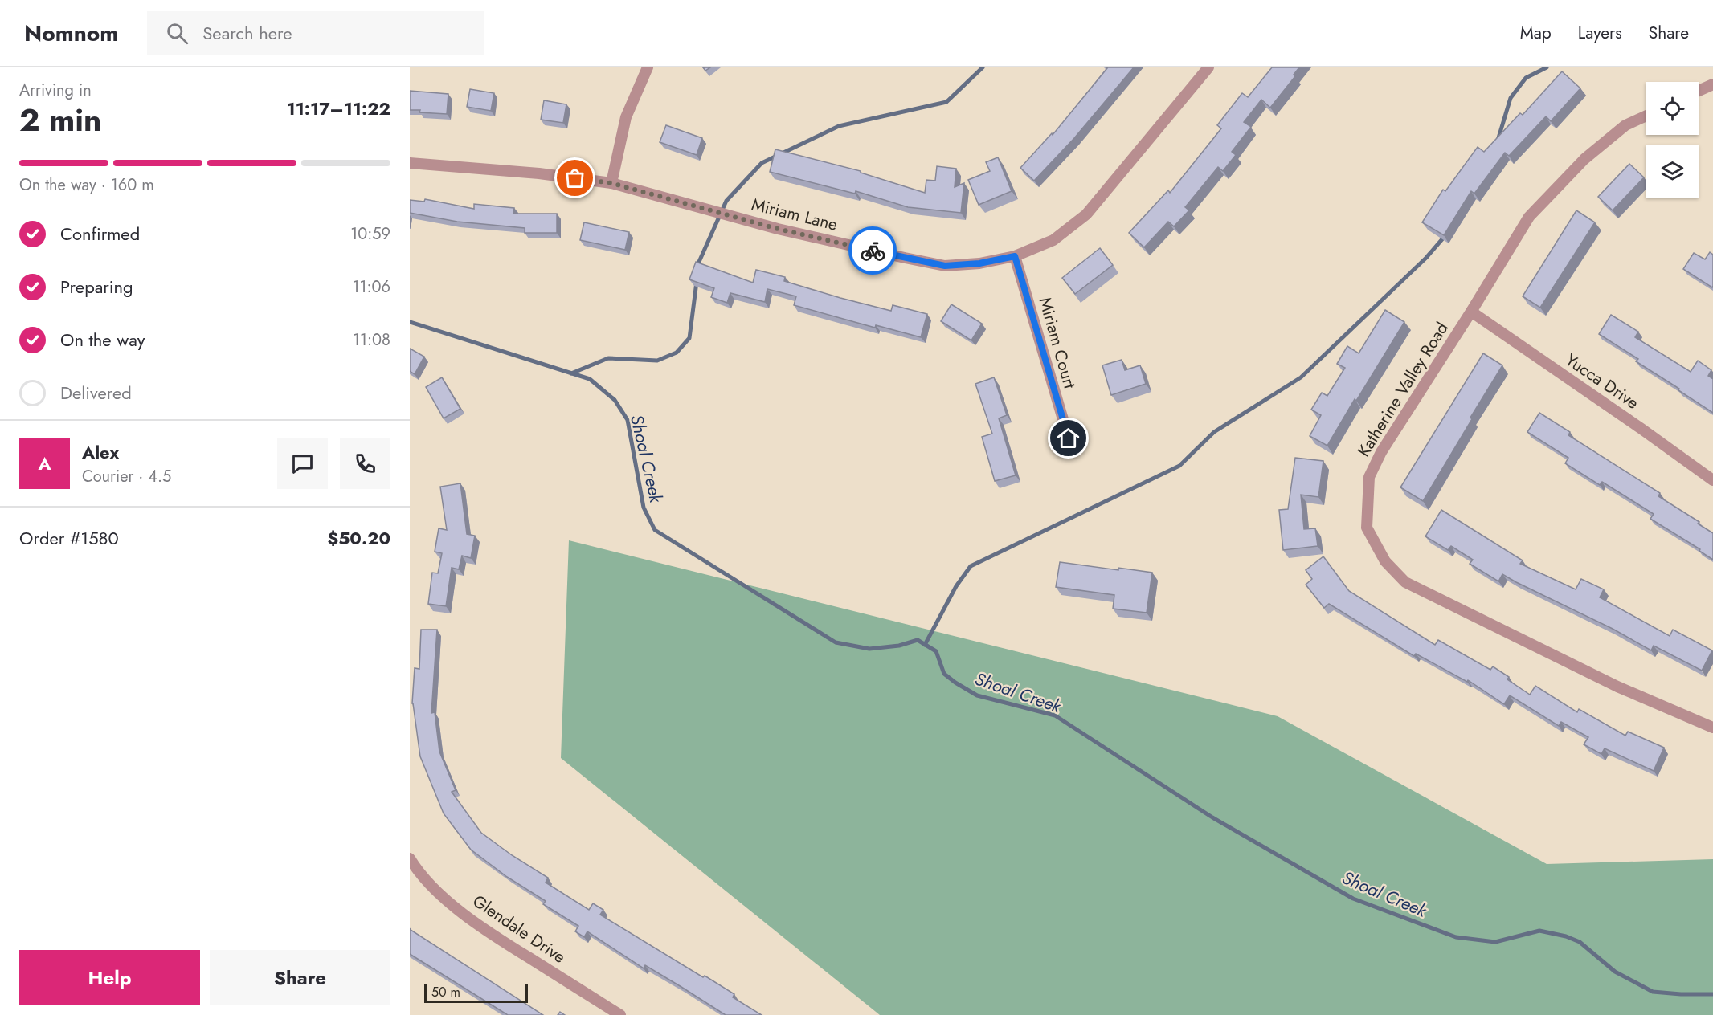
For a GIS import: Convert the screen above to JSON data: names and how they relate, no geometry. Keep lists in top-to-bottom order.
{
  "streets": {
    "street": [
      "Miriam Lane",
      "Miriam Court",
      "Yucca Drive",
      "Katherine Valley Road",
      "Glendale Drive"
    ]
  },
  "crossings": [
    ["Miriam Lane", "Miriam Court"],
    ["Yucca Drive", "Katherine Valley Road"]
  ],
  "water": ["Shoal Creek"],
  "scale_bar": "50 m",
  "page": {
    "header": "Nomnom",
    "search": "Search here",
    "nav": ["Map", "Layers", "Share"],
    "heading": ["2 min", "Arriving in", "11:17–11:22"],
    "panel": [
      "Alex",
      "Courier · 4.5",
      "Order #1580",
      "$50.20"
    ],
    "bar": "On the way · 160 m",
    "list": [
      ["Confirmed", "10:59"],
      ["Preparing", "11:06"],
      ["On the way", "11:08"],
      "Delivered"
    ],
    "round": "A",
    "buttons": ["Help", "Share"],
    "scale": "50 m"
  }
}
